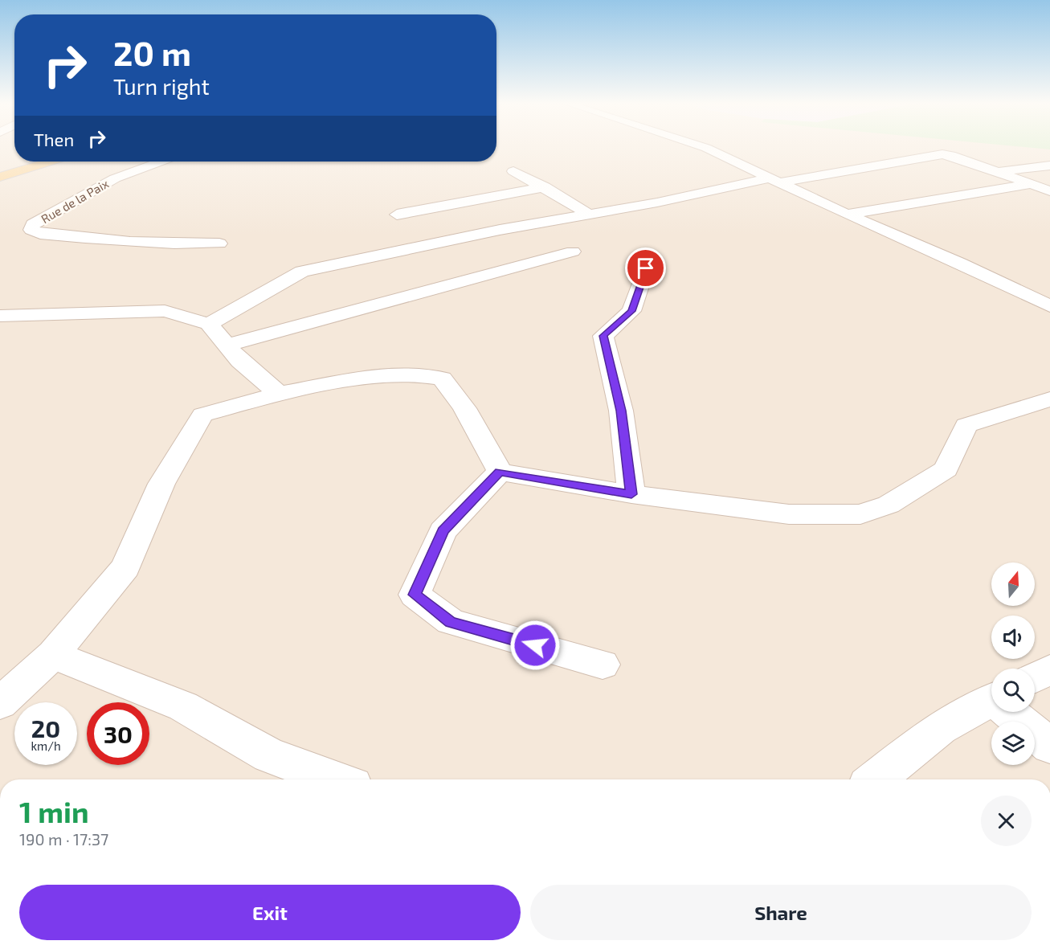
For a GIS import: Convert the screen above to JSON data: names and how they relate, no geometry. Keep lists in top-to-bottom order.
{
  "streets": {
    "street": ["Rue de la Paix"]
  },
  "north": "top",
  "page": {
    "turn": ["20 m", "Turn right"],
    "then": "Then",
    "speed": "20 km/h",
    "limit": "30",
    "heading": ["1 min", "190 m · 17:37"],
    "buttons": ["Exit", "Share"]
  }
}
